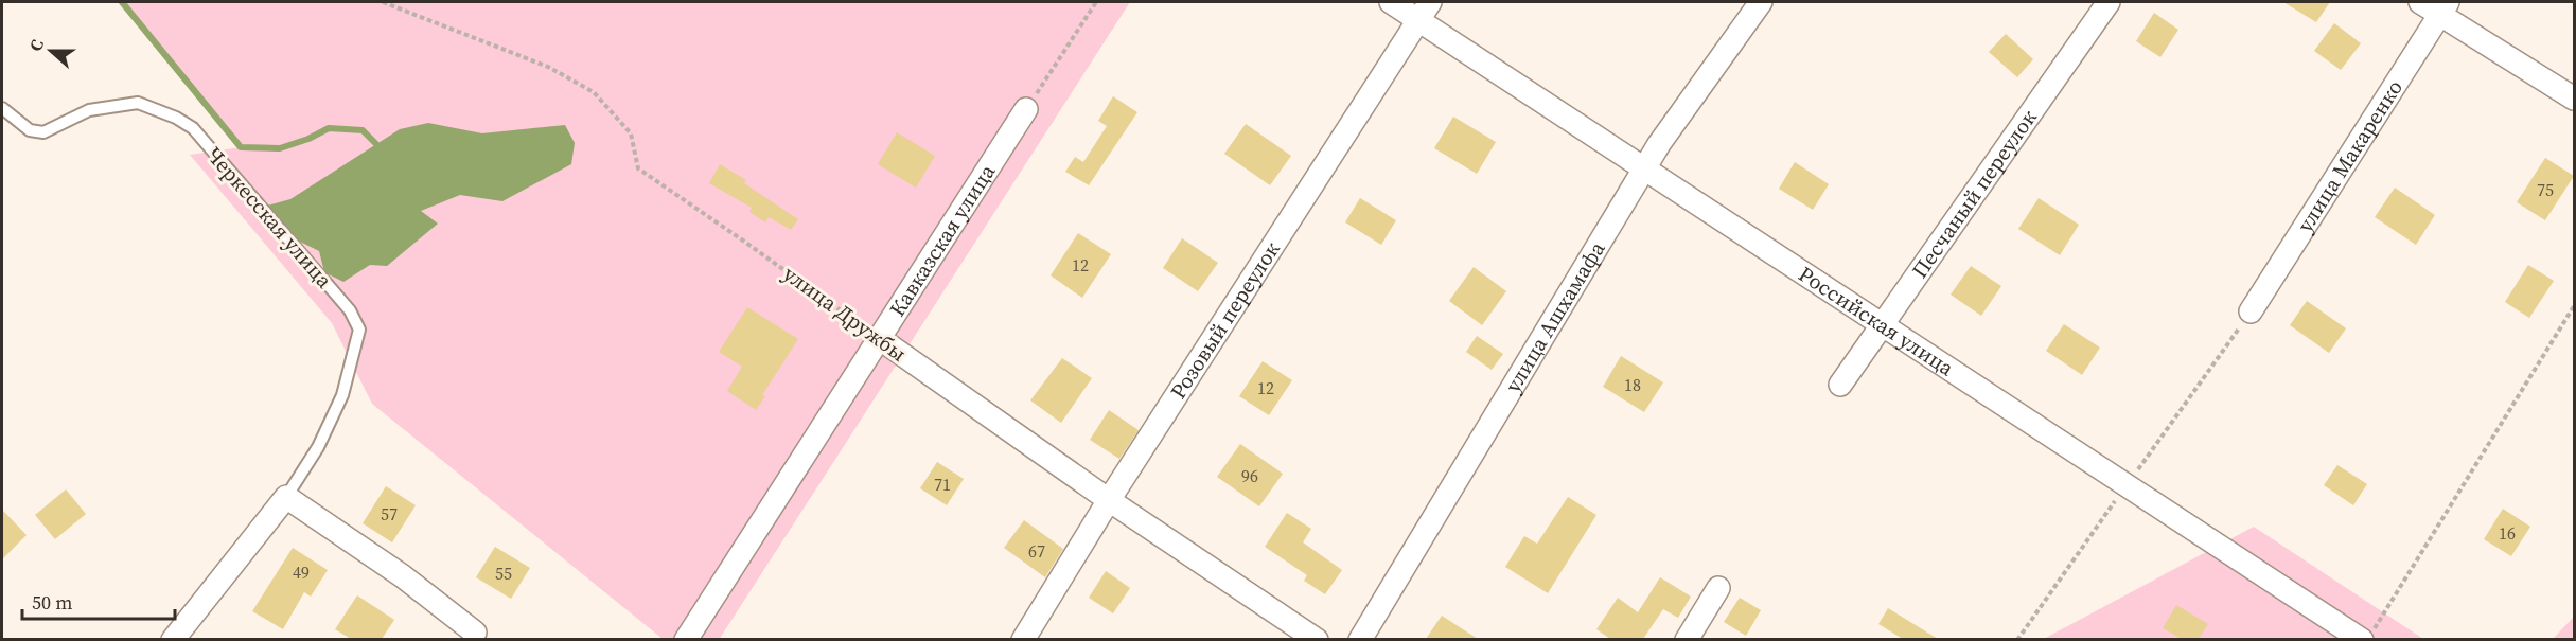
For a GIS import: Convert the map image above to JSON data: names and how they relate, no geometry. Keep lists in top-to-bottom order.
{
  "streets": {
    "street": [
      "улица Макаренко",
      "Песчаный переулок",
      "Кавказcкая улица",
      "улица Дружбы",
      "улица Ашхамафа",
      "Розовый переулок",
      "Российская улица"
    ],
    "lane": ["Черкесская улица"]
  },
  "crossings": [
    ["Песчаный переулок", "Российская улица"],
    ["Кавказcкая улица", "улица Дружбы"],
    ["улица Дружбы", "Розовый переулок"],
    ["улица Ашхамафа", "Российская улица"],
    ["Розовый переулок", "Российская улица"]
  ],
  "house_numbers": [
    "75",
    "12",
    "18",
    "12",
    "96",
    "71",
    "57",
    "16",
    "67",
    "49",
    "55"
  ],
  "scale_bar": "50 m",
  "north": "left"
}
